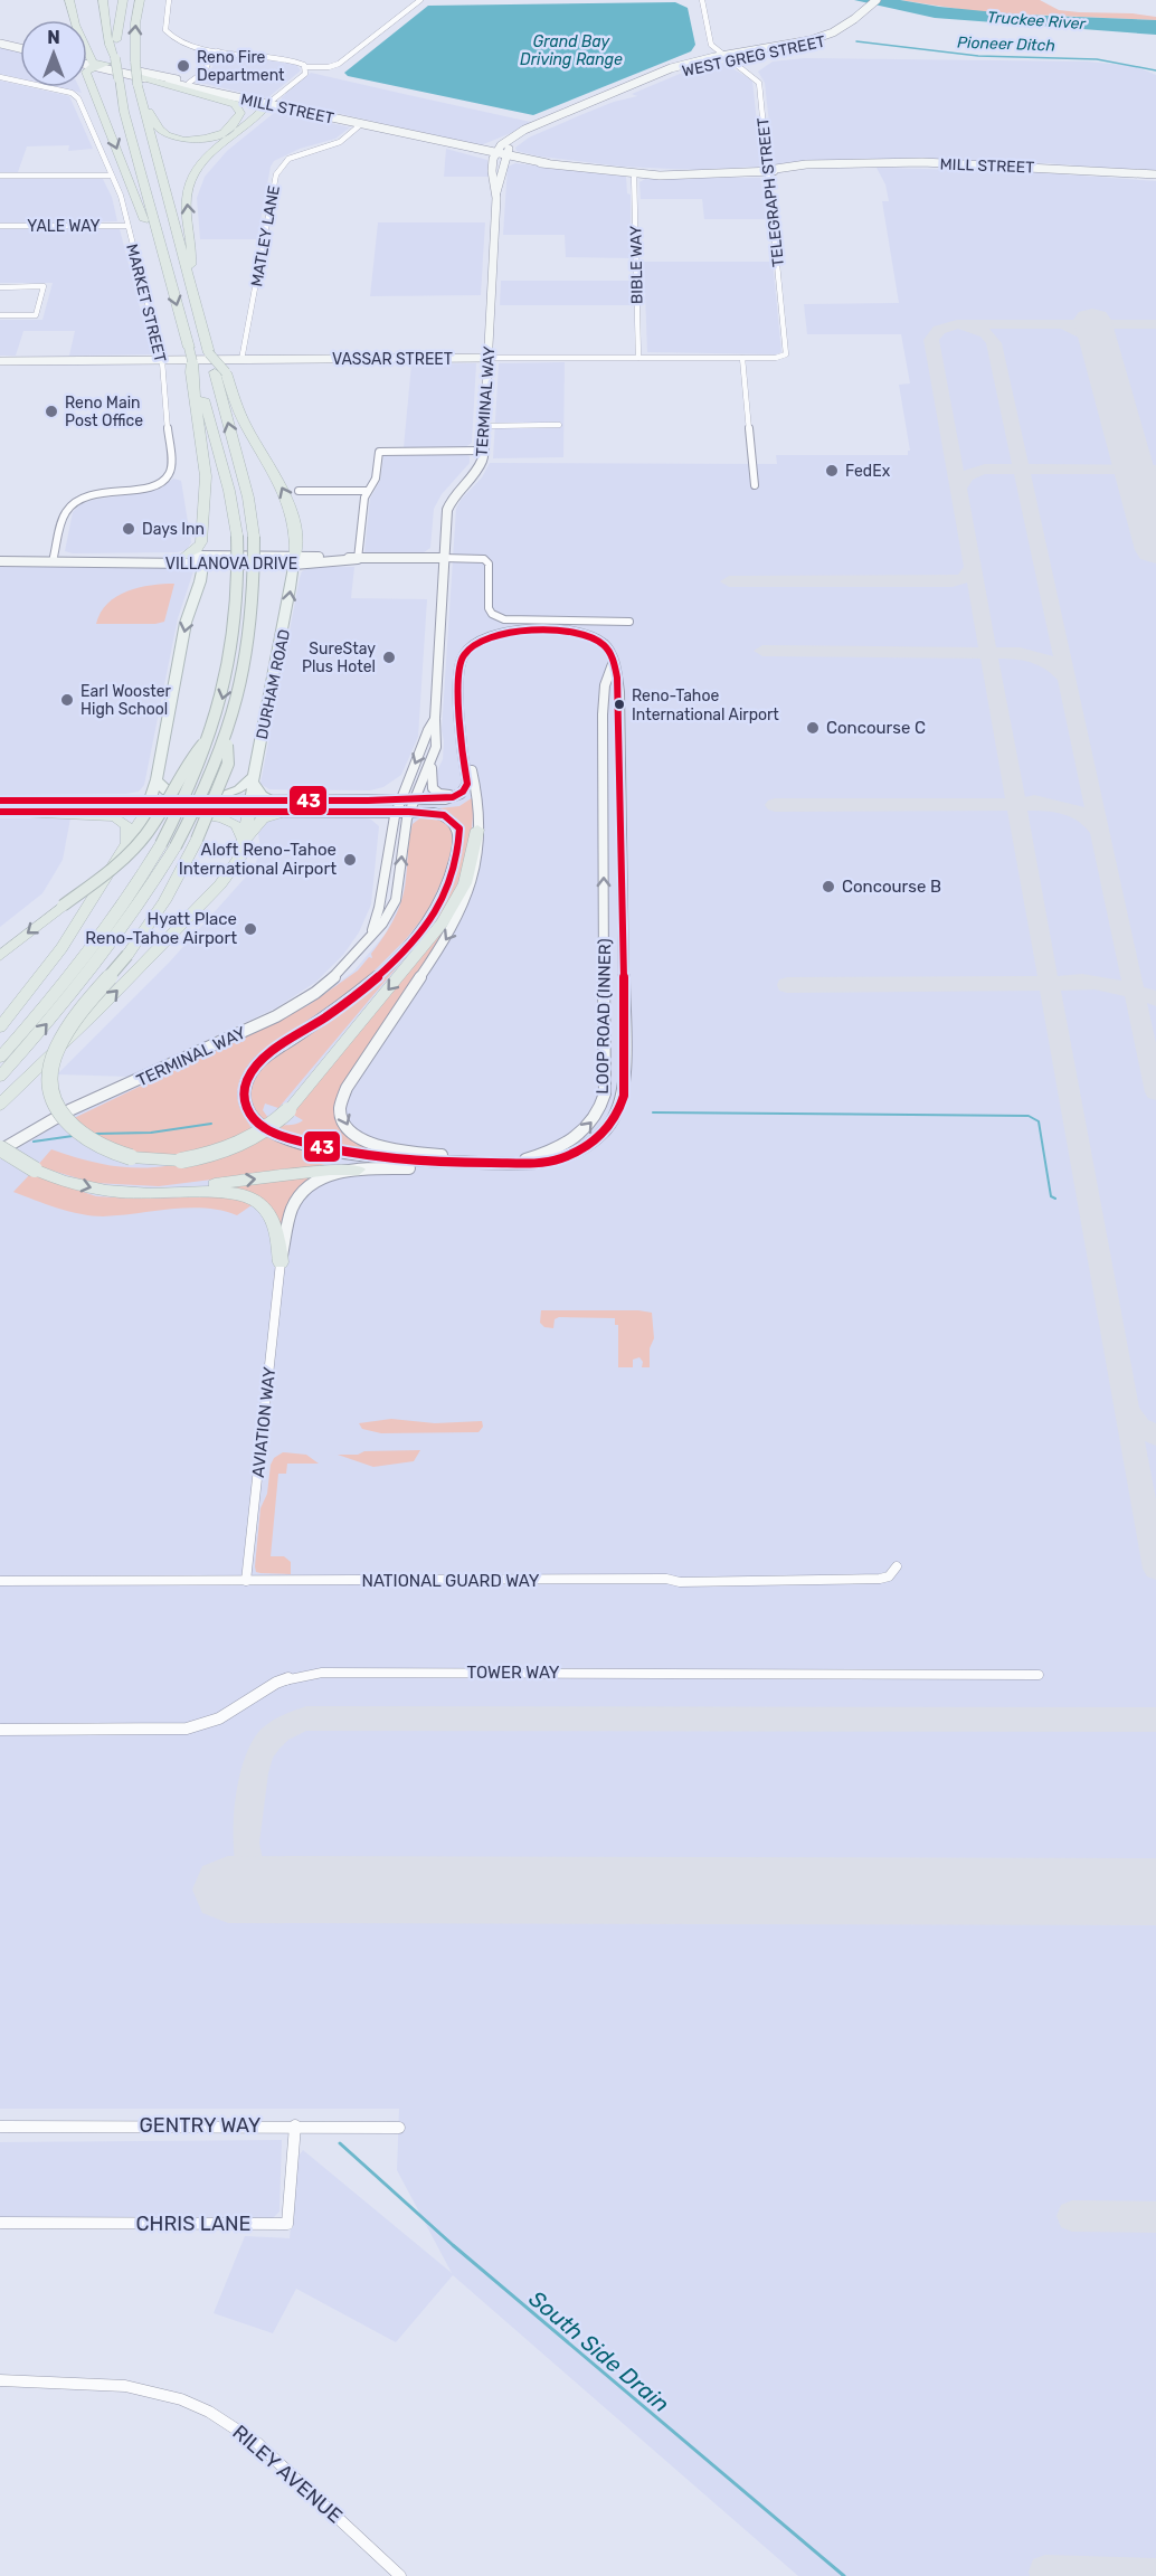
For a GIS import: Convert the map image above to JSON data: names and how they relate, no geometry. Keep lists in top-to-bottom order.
{
  "streets": {
    "main road": [
      "WEST GREG STREET",
      "MILL STREET",
      "VASSAR STREET",
      "TERMINAL WAY",
      "VILLANOVA DRIVE",
      "DURHAM ROAD",
      "LOOP ROAD (INNER)"
    ],
    "street": [
      "TELEGRAPH STREET",
      "YALE WAY",
      "MATLEY LANE",
      "BIBLE WAY",
      "MARKET STREET",
      "AVIATION WAY",
      "NATIONAL GUARD WAY",
      "TOWER WAY",
      "GENTRY WAY",
      "CHRIS LANE",
      "RILEY AVENUE"
    ]
  },
  "crossings": [
    ["WEST GREG STREET", "MILL STREET"],
    ["WEST GREG STREET", "TELEGRAPH STREET"],
    ["WEST GREG STREET", "TERMINAL WAY"],
    ["MILL STREET", "TELEGRAPH STREET"],
    ["MILL STREET", "MATLEY LANE"],
    ["MILL STREET", "BIBLE WAY"],
    ["MILL STREET", "TERMINAL WAY"],
    ["TELEGRAPH STREET", "VASSAR STREET"],
    ["YALE WAY", "MARKET STREET"],
    ["MATLEY LANE", "VASSAR STREET"],
    ["BIBLE WAY", "VASSAR STREET"],
    ["MARKET STREET", "VASSAR STREET"],
    ["MARKET STREET", "VILLANOVA DRIVE"],
    ["VASSAR STREET", "TERMINAL WAY"],
    ["TERMINAL WAY", "VILLANOVA DRIVE"],
    ["VILLANOVA DRIVE", "DURHAM ROAD"],
    ["AVIATION WAY", "NATIONAL GUARD WAY"],
    ["GENTRY WAY", "CHRIS LANE"]
  ],
  "water": [
    "Truckee River",
    "Grand Bay Driving Range",
    "Pioneer Ditch",
    "South Side Drain"
  ],
  "places": [
    "Reno Fire Department",
    "Reno Main Post Office",
    "FedEx",
    "Days Inn",
    "SureStay Plus Hotel",
    "Earl Wooster High School",
    "Reno-Tahoe International Airport",
    "Concourse C",
    "Aloft Reno-Tahoe International Airport",
    "Concourse B",
    "Hyatt Place Reno-Tahoe Airport"
  ],
  "lines": ["transit line 43"],
  "north": "top"
}
